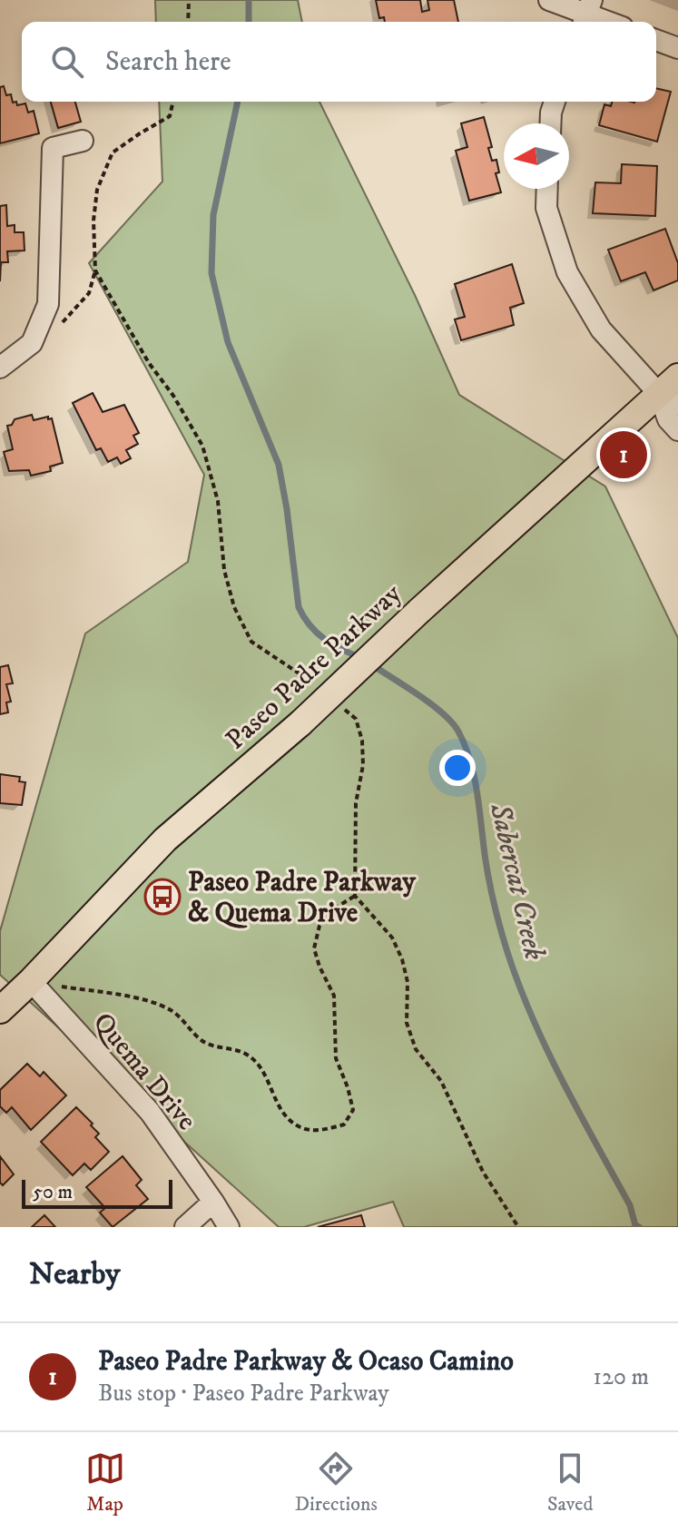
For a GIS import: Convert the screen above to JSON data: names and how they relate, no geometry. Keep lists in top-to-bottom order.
{
  "streets": {
    "main road": ["Paseo Padre Parkway"],
    "street": ["Quema Drive"]
  },
  "crossings": [
    ["Paseo Padre Parkway", "Quema Drive"]
  ],
  "water": ["Sabercat Creek"],
  "places": {
    "bus stop": ["Paseo Padre Parkway & Quema Drive"]
  },
  "scale_bar": "50 m",
  "north": "left",
  "page": {
    "search": "Search here",
    "pins": "1",
    "scale": "50 m",
    "heading": "Nearby",
    "list": [
      {
        "mark": "1",
        "name": "Paseo Padre Parkway & Ocaso Camino",
        "note": "Bus stop · Paseo Padre Parkway",
        "value": "120 m"
      }
    ],
    "nav": ["Map", "Directions", "Saved"]
  }
}
